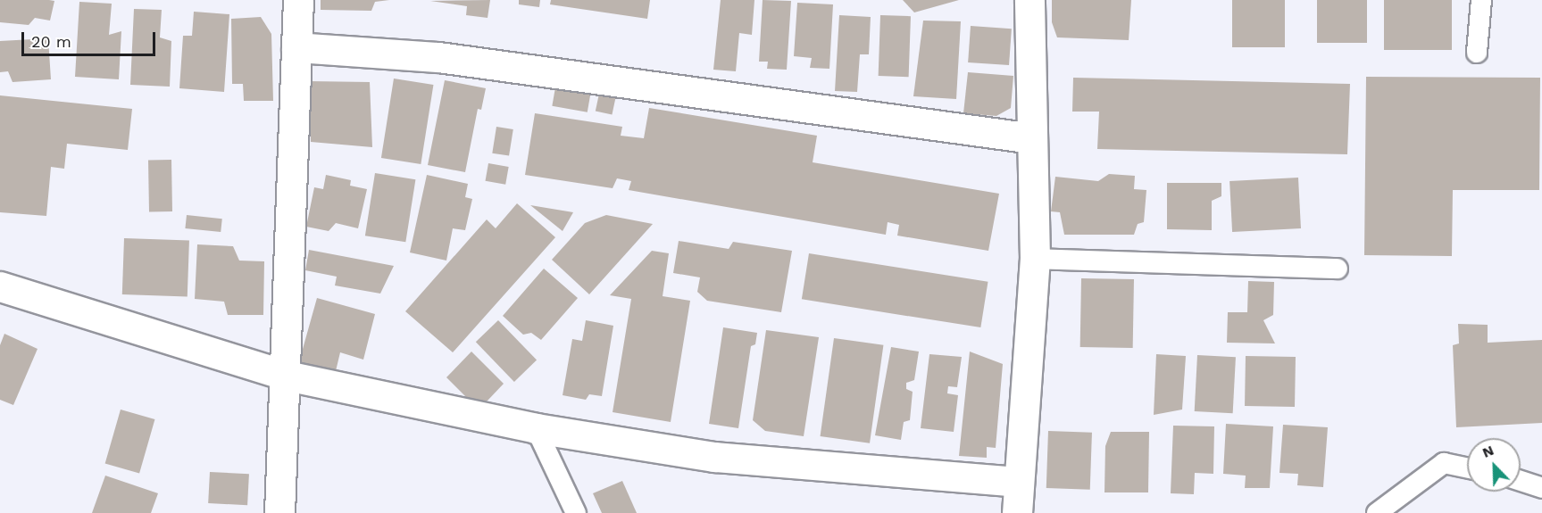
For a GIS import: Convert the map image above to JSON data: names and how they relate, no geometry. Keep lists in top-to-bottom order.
{
  "scale_bar": "20 m",
  "north": "top left"
}
